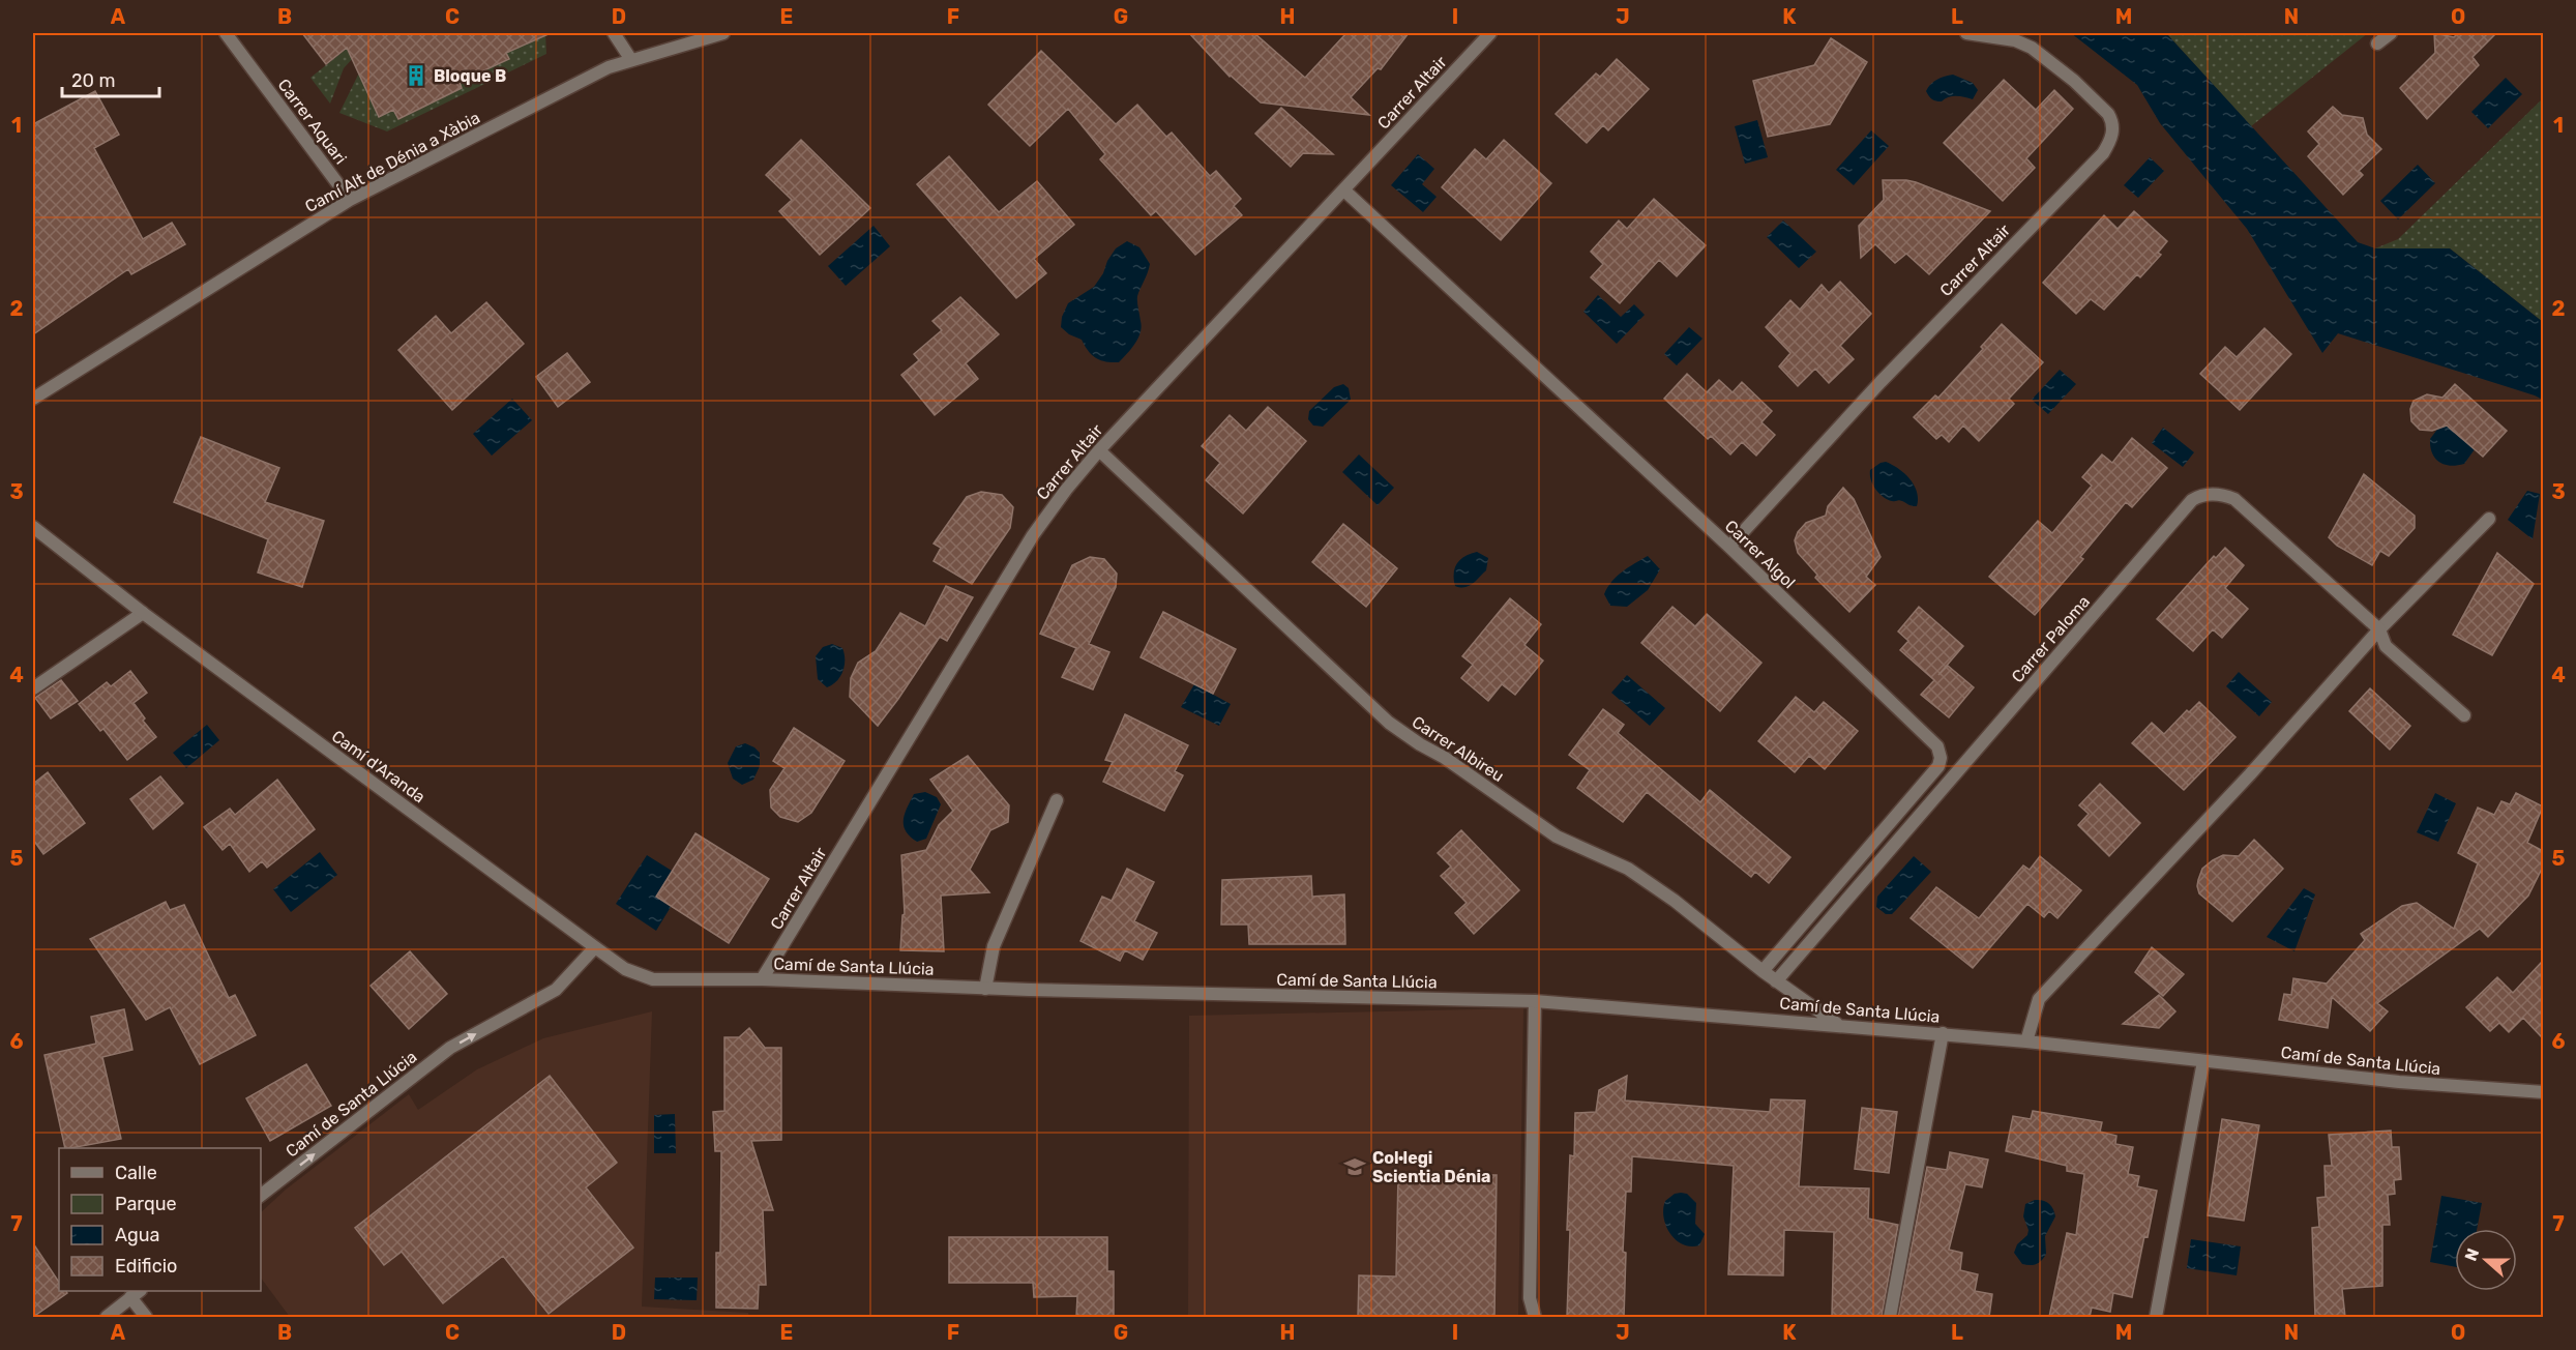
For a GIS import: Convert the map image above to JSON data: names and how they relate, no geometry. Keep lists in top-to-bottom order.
{
  "streets": {
    "street": [
      "Carrer Altair",
      "Carrer Aquari",
      "Camí Alt de Dénia a Xàbia",
      "Carrer Algol",
      "Carrer Paloma",
      "Carrer Albireu",
      "Camí d'Aranda",
      "Camí de Santa Llúcia"
    ]
  },
  "crossings": [
    ["Carrer Altair", "Carrer Algol"],
    ["Carrer Altair", "Carrer Albireu"],
    ["Carrer Altair", "Camí de Santa Llúcia"],
    ["Carrer Aquari", "Camí Alt de Dénia a Xàbia"],
    ["Carrer Algol", "Carrer Albireu"],
    ["Carrer Paloma", "Carrer Albireu"],
    ["Carrer Albireu", "Camí de Santa Llúcia"],
    ["Camí d'Aranda", "Camí de Santa Llúcia"]
  ],
  "places": {
    "building": ["Bloque B"],
    "school or university": ["Col·legi Scientia Dénia"]
  },
  "legend": [
    "Calle",
    "Parque",
    "Agua",
    "Edificio"
  ],
  "scale_bar": "20 m",
  "north": "left",
  "grid": {
    "columns": [
      "A",
      "B",
      "C",
      "D",
      "E",
      "F",
      "G",
      "H",
      "I",
      "J",
      "K",
      "L",
      "M",
      "N",
      "O"
    ],
    "rows": [
      "1",
      "2",
      "3",
      "4",
      "5",
      "6",
      "7"
    ]
  }
}
